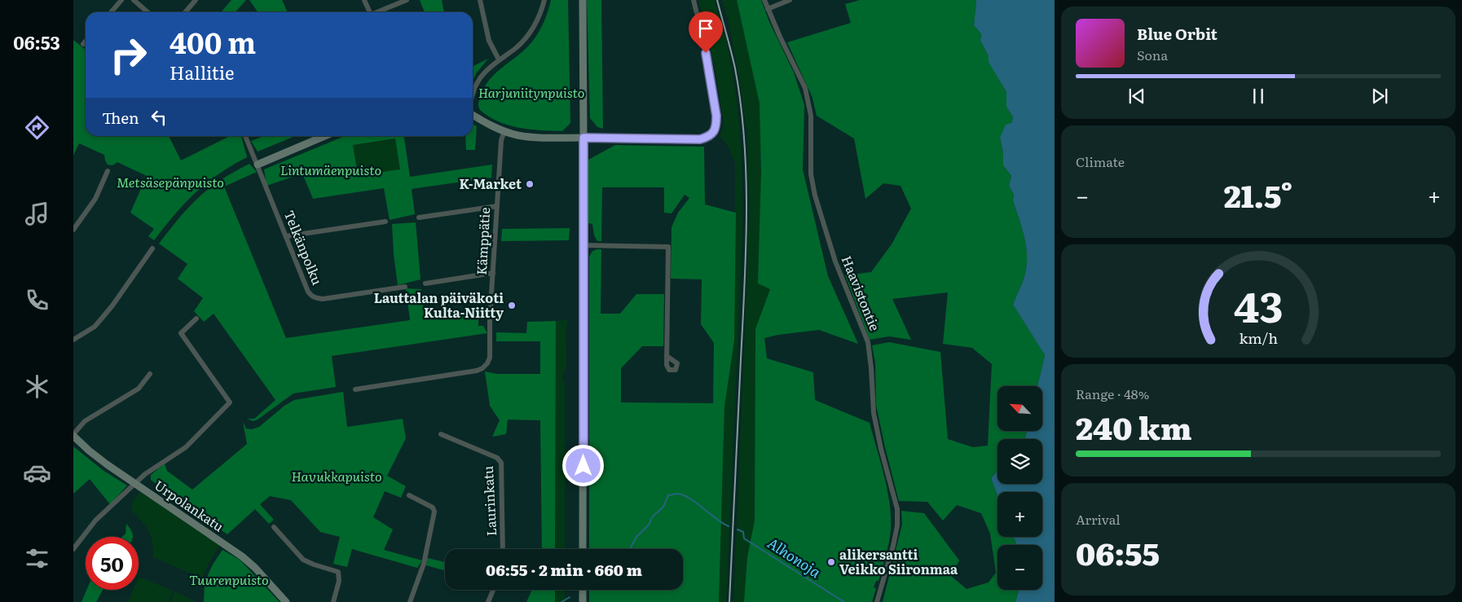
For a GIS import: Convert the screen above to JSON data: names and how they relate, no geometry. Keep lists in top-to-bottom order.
{
  "streets": {
    "main road": ["Urpolankatu"],
    "street": [
      "Kämppätie",
      "Telkänpolku",
      "Haavistontie",
      "Laurinkatu"
    ]
  },
  "water": ["Alhonoja"],
  "parks": [
    "Harjuniitynpuisto",
    "Lintumäenpuisto",
    "Metsäsepänpuisto",
    "Havukkapuisto",
    "Tuurenpuisto"
  ],
  "places": ["K-Market", "Lauttalan päiväkoti Kulta-Niitty", "alikersantti Veikko Siironmaa"],
  "north": "top left",
  "page": {
    "tabs": "06:53",
    "turn": ["400 m", "Hallitie"],
    "song": ["Blue Orbit", "Sona"],
    "then": "Then",
    "tile": [
      "Climate",
      ["Range · 48%", "240 km"],
      ["Arrival", "06:55"]
    ],
    "heat": ["−", "21.5°", "+"],
    "map_buttons": ["+", "−"],
    "limit": "50",
    "trip": "06:55 · 2 min · 660 m",
    "gauge": ["43", "km/h"]
  }
}
